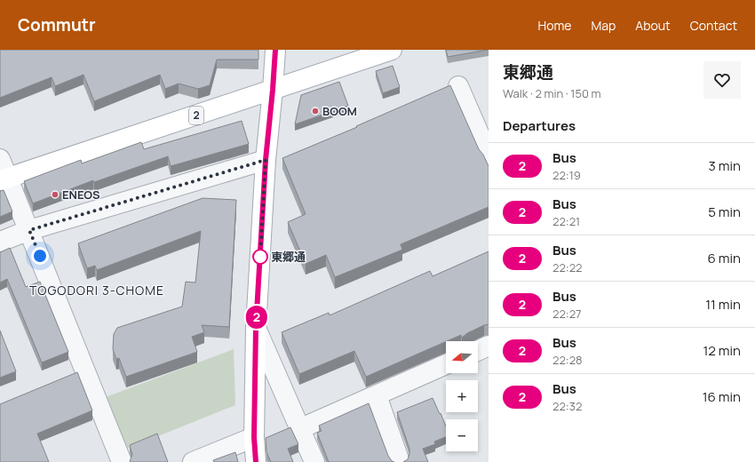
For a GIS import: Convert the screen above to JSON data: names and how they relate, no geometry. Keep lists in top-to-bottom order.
{
  "streets": {
    "main road": ["2"]
  },
  "districts": ["TOGODORI 3-CHOME"],
  "places": ["BOOM", "ENEOS", "東郷通"],
  "lines": ["bus line 2"],
  "north": "left",
  "page": {
    "header": "Commutr",
    "nav": [
      "Home",
      "Map",
      "About",
      "Contact"
    ],
    "on_map": "2",
    "heading": [
      ["東郷通", "Walk · 2 min · 150 m"],
      "Departures"
    ],
    "list": [
      {
        "mark": "2",
        "name": "Bus",
        "note": "22:19",
        "value": "3 min"
      },
      {
        "mark": "2",
        "name": "Bus",
        "note": "22:21",
        "value": "5 min"
      },
      {
        "mark": "2",
        "name": "Bus",
        "note": "22:22",
        "value": "6 min"
      },
      {
        "mark": "2",
        "name": "Bus",
        "note": "22:27",
        "value": "11 min"
      },
      {
        "mark": "2",
        "name": "Bus",
        "note": "22:28",
        "value": "12 min"
      },
      {
        "mark": "2",
        "name": "Bus",
        "note": "22:32",
        "value": "16 min"
      }
    ],
    "map_buttons": ["+", "−"]
  }
}
